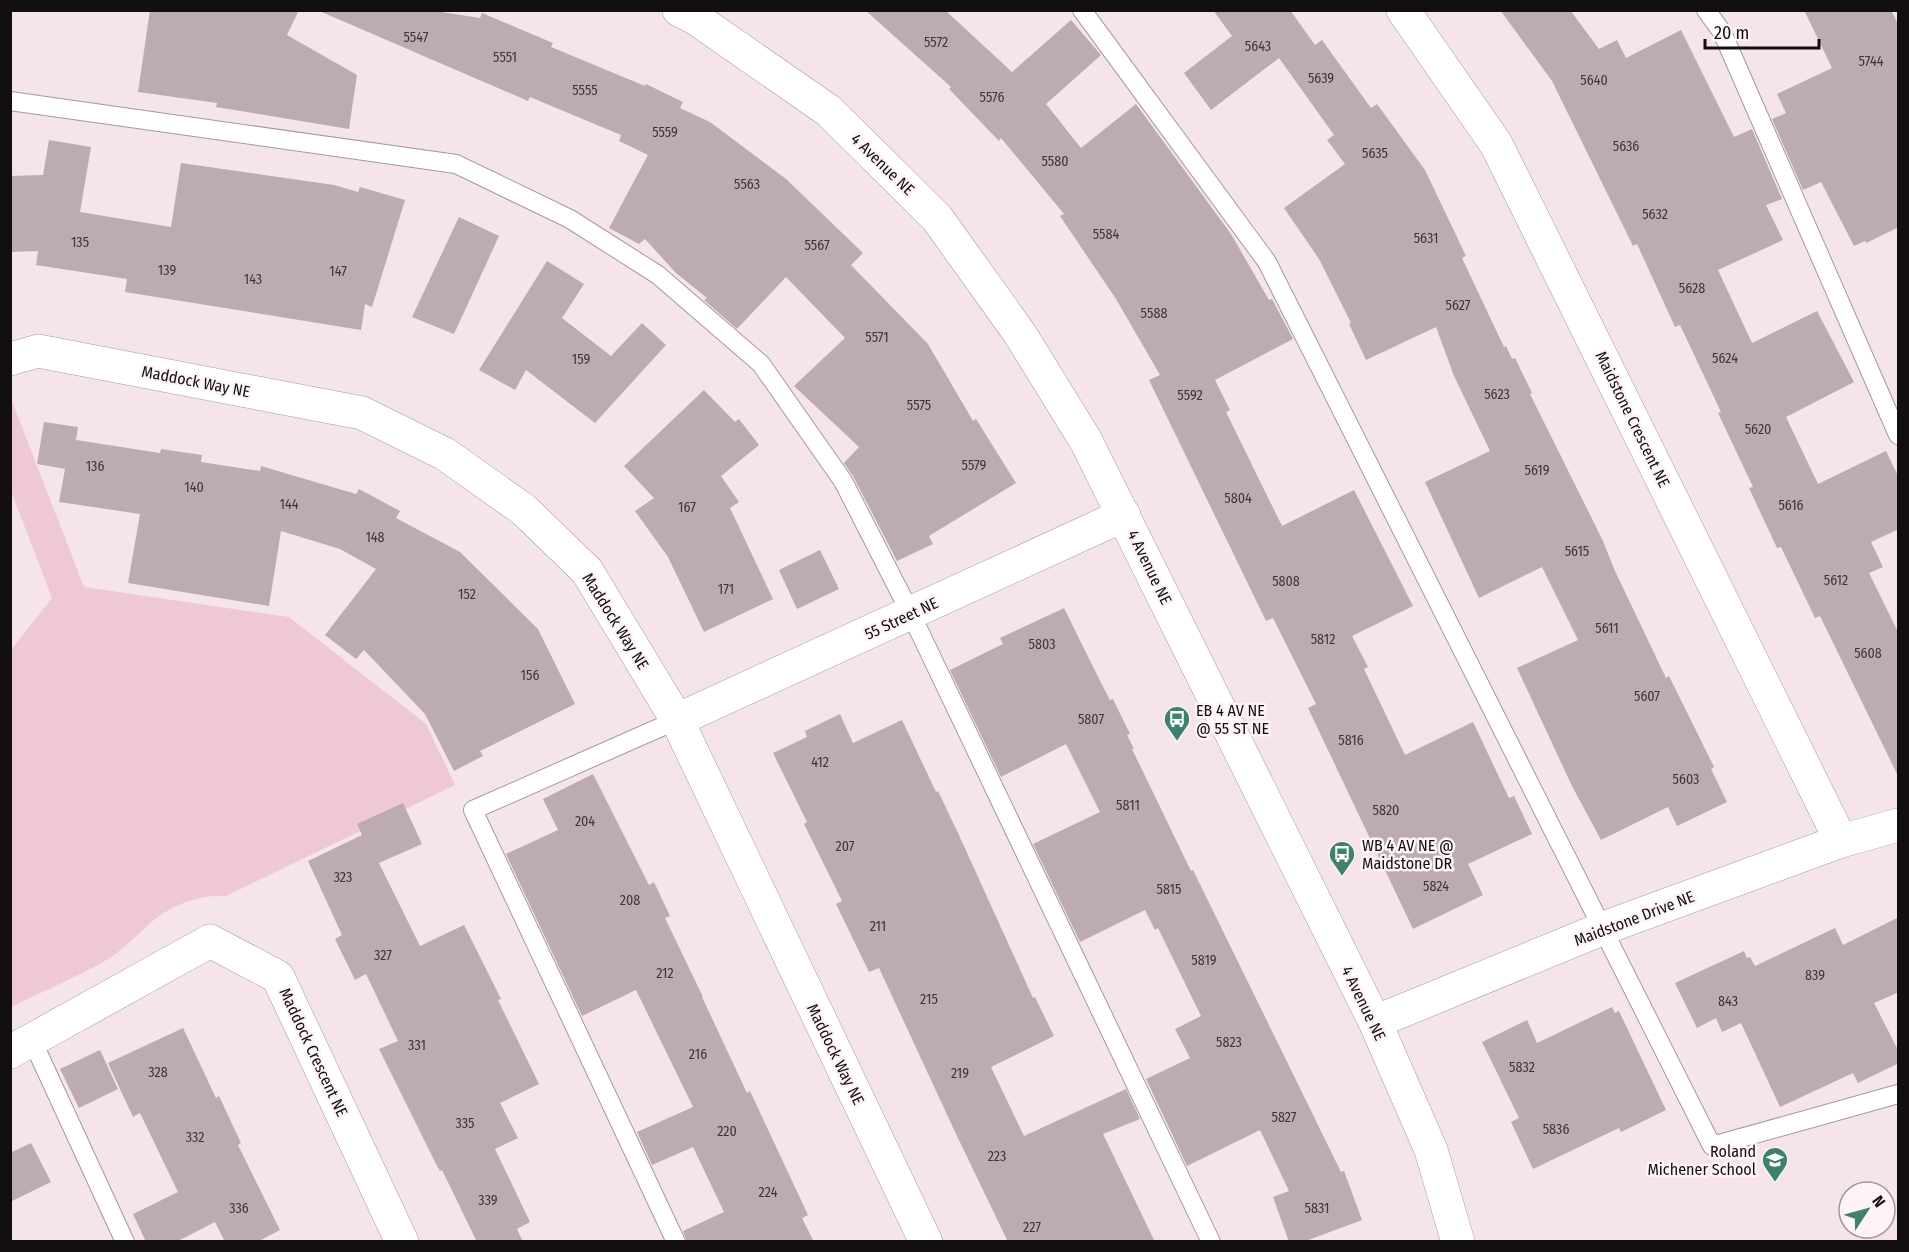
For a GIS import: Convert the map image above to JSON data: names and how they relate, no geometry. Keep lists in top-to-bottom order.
{
  "streets": {
    "street": [
      "4 Avenue NE",
      "Maddock Way NE",
      "Maidstone Crescent NE",
      "55 Street NE",
      "Maidstone Drive NE",
      "Maddock Crescent NE"
    ]
  },
  "crossings": [
    ["4 Avenue NE", "55 Street NE"],
    ["4 Avenue NE", "Maidstone Drive NE"],
    ["Maddock Way NE", "55 Street NE"],
    ["Maidstone Crescent NE", "Maidstone Drive NE"]
  ],
  "places": {
    "bus stop": ["EB 4 AV NE @ 55 ST NE", "WB 4 AV NE @ Maidstone DR"],
    "school or university": ["Roland Michener School"]
  },
  "house_numbers": [
    "5547",
    "5572",
    "5643",
    "5551",
    "5744",
    "5639",
    "5640",
    "5555",
    "5576",
    "5559",
    "5636",
    "5635",
    "5580",
    "5563",
    "5632",
    "5584",
    "5631",
    "135",
    "5567",
    "139",
    "147",
    "143",
    "5628",
    "5627",
    "5588",
    "5571",
    "5624",
    "159",
    "5623",
    "5592",
    "5575",
    "5620",
    "5579",
    "136",
    "5619",
    "140",
    "5804",
    "144",
    "5616",
    "167",
    "148",
    "5615",
    "5612",
    "5808",
    "171",
    "152",
    "5611",
    "5812",
    "5803",
    "5608",
    "156",
    "5607",
    "5807",
    "5816",
    "412",
    "5603",
    "5811",
    "5820",
    "204",
    "207",
    "323",
    "5824",
    "5815",
    "208",
    "211",
    "327",
    "5819",
    "212",
    "839",
    "215",
    "843",
    "5823",
    "331",
    "216",
    "5832",
    "328",
    "219",
    "5827",
    "335",
    "5836",
    "220",
    "332",
    "223",
    "224",
    "339",
    "336",
    "5831",
    "227"
  ],
  "scale_bar": "20 m",
  "north": "top right"
}
